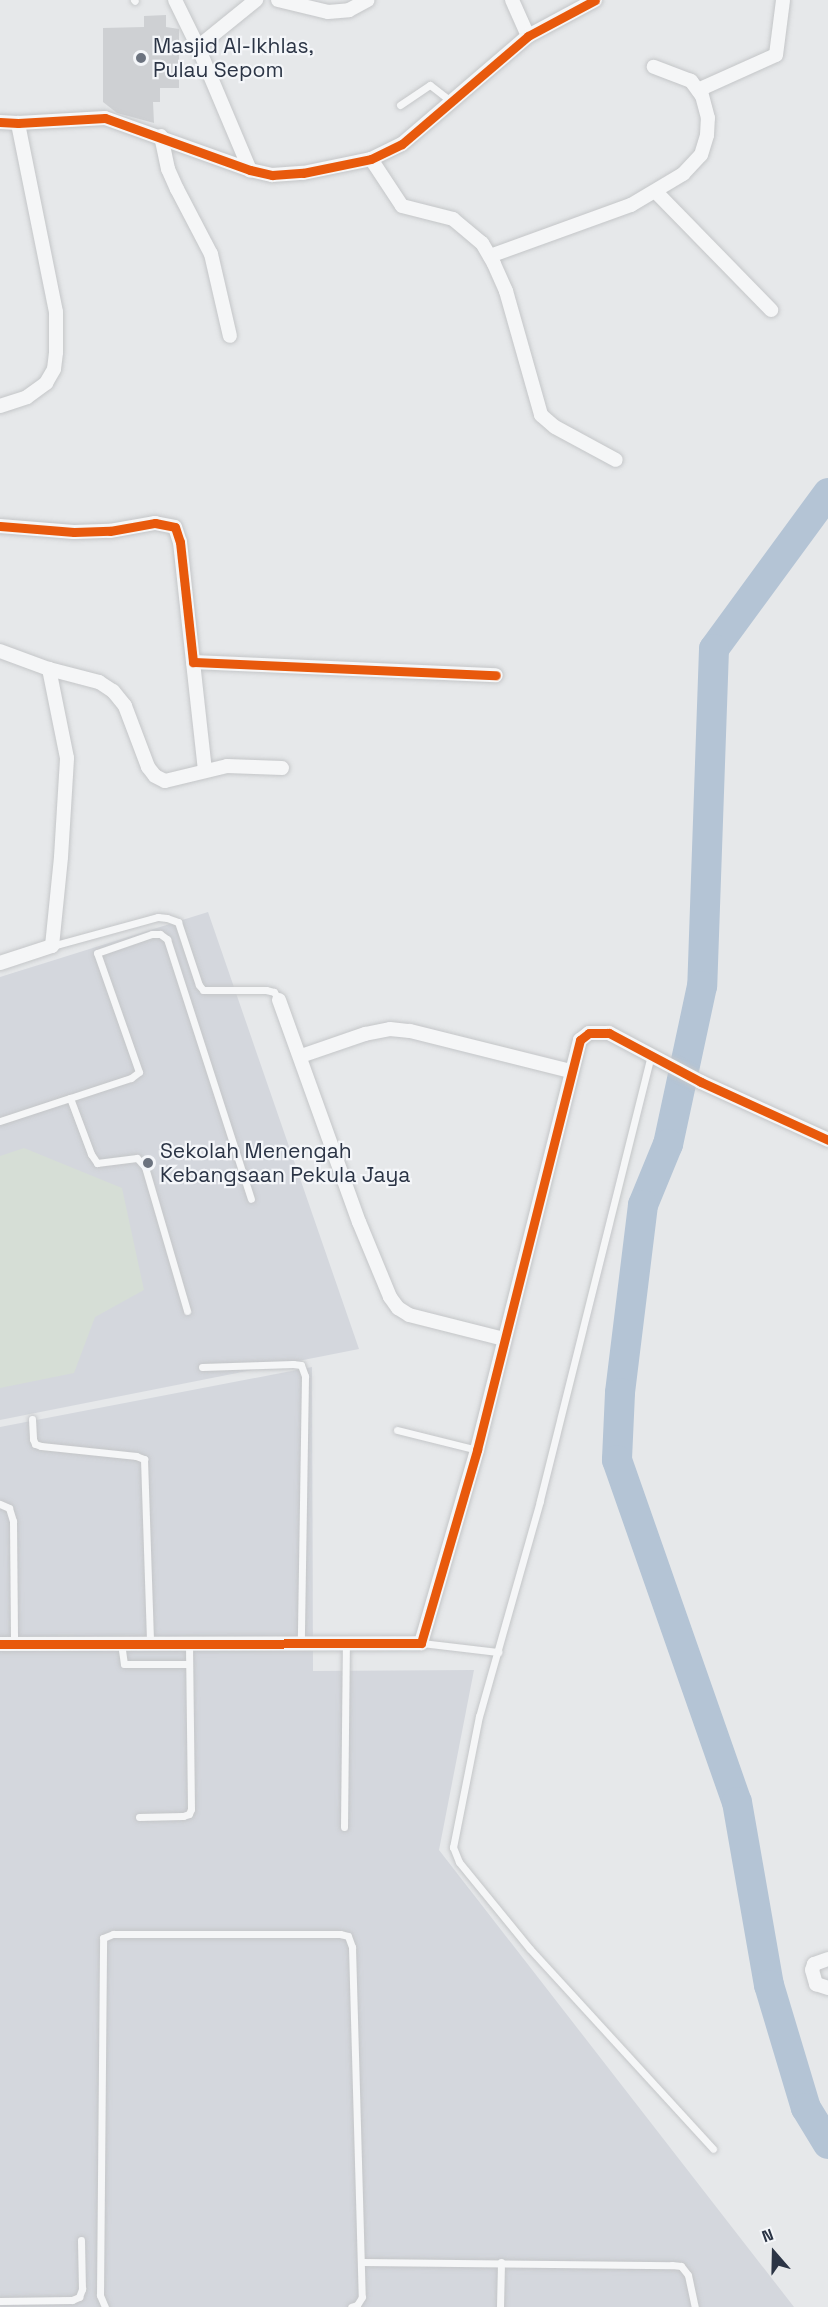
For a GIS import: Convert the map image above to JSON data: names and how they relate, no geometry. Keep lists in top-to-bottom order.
{
  "places": ["Masjid Al-Ikhlas, Pulau Sepom", "Sekolah Menengah Kebangsaan Pekula Jaya"],
  "north": "top"
}
